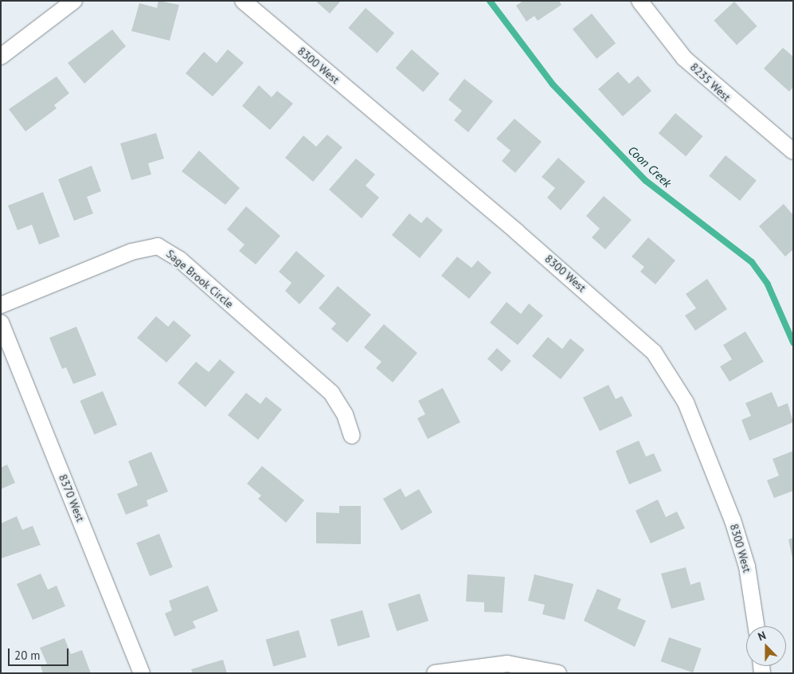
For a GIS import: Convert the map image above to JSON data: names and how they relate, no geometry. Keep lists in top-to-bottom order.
{
  "streets": {
    "street": [
      "8300 West",
      "8235 West",
      "Sage Brook Circle",
      "8370 West"
    ]
  },
  "water": ["Coon Creek"],
  "scale_bar": "20 m",
  "north": "top"
}
